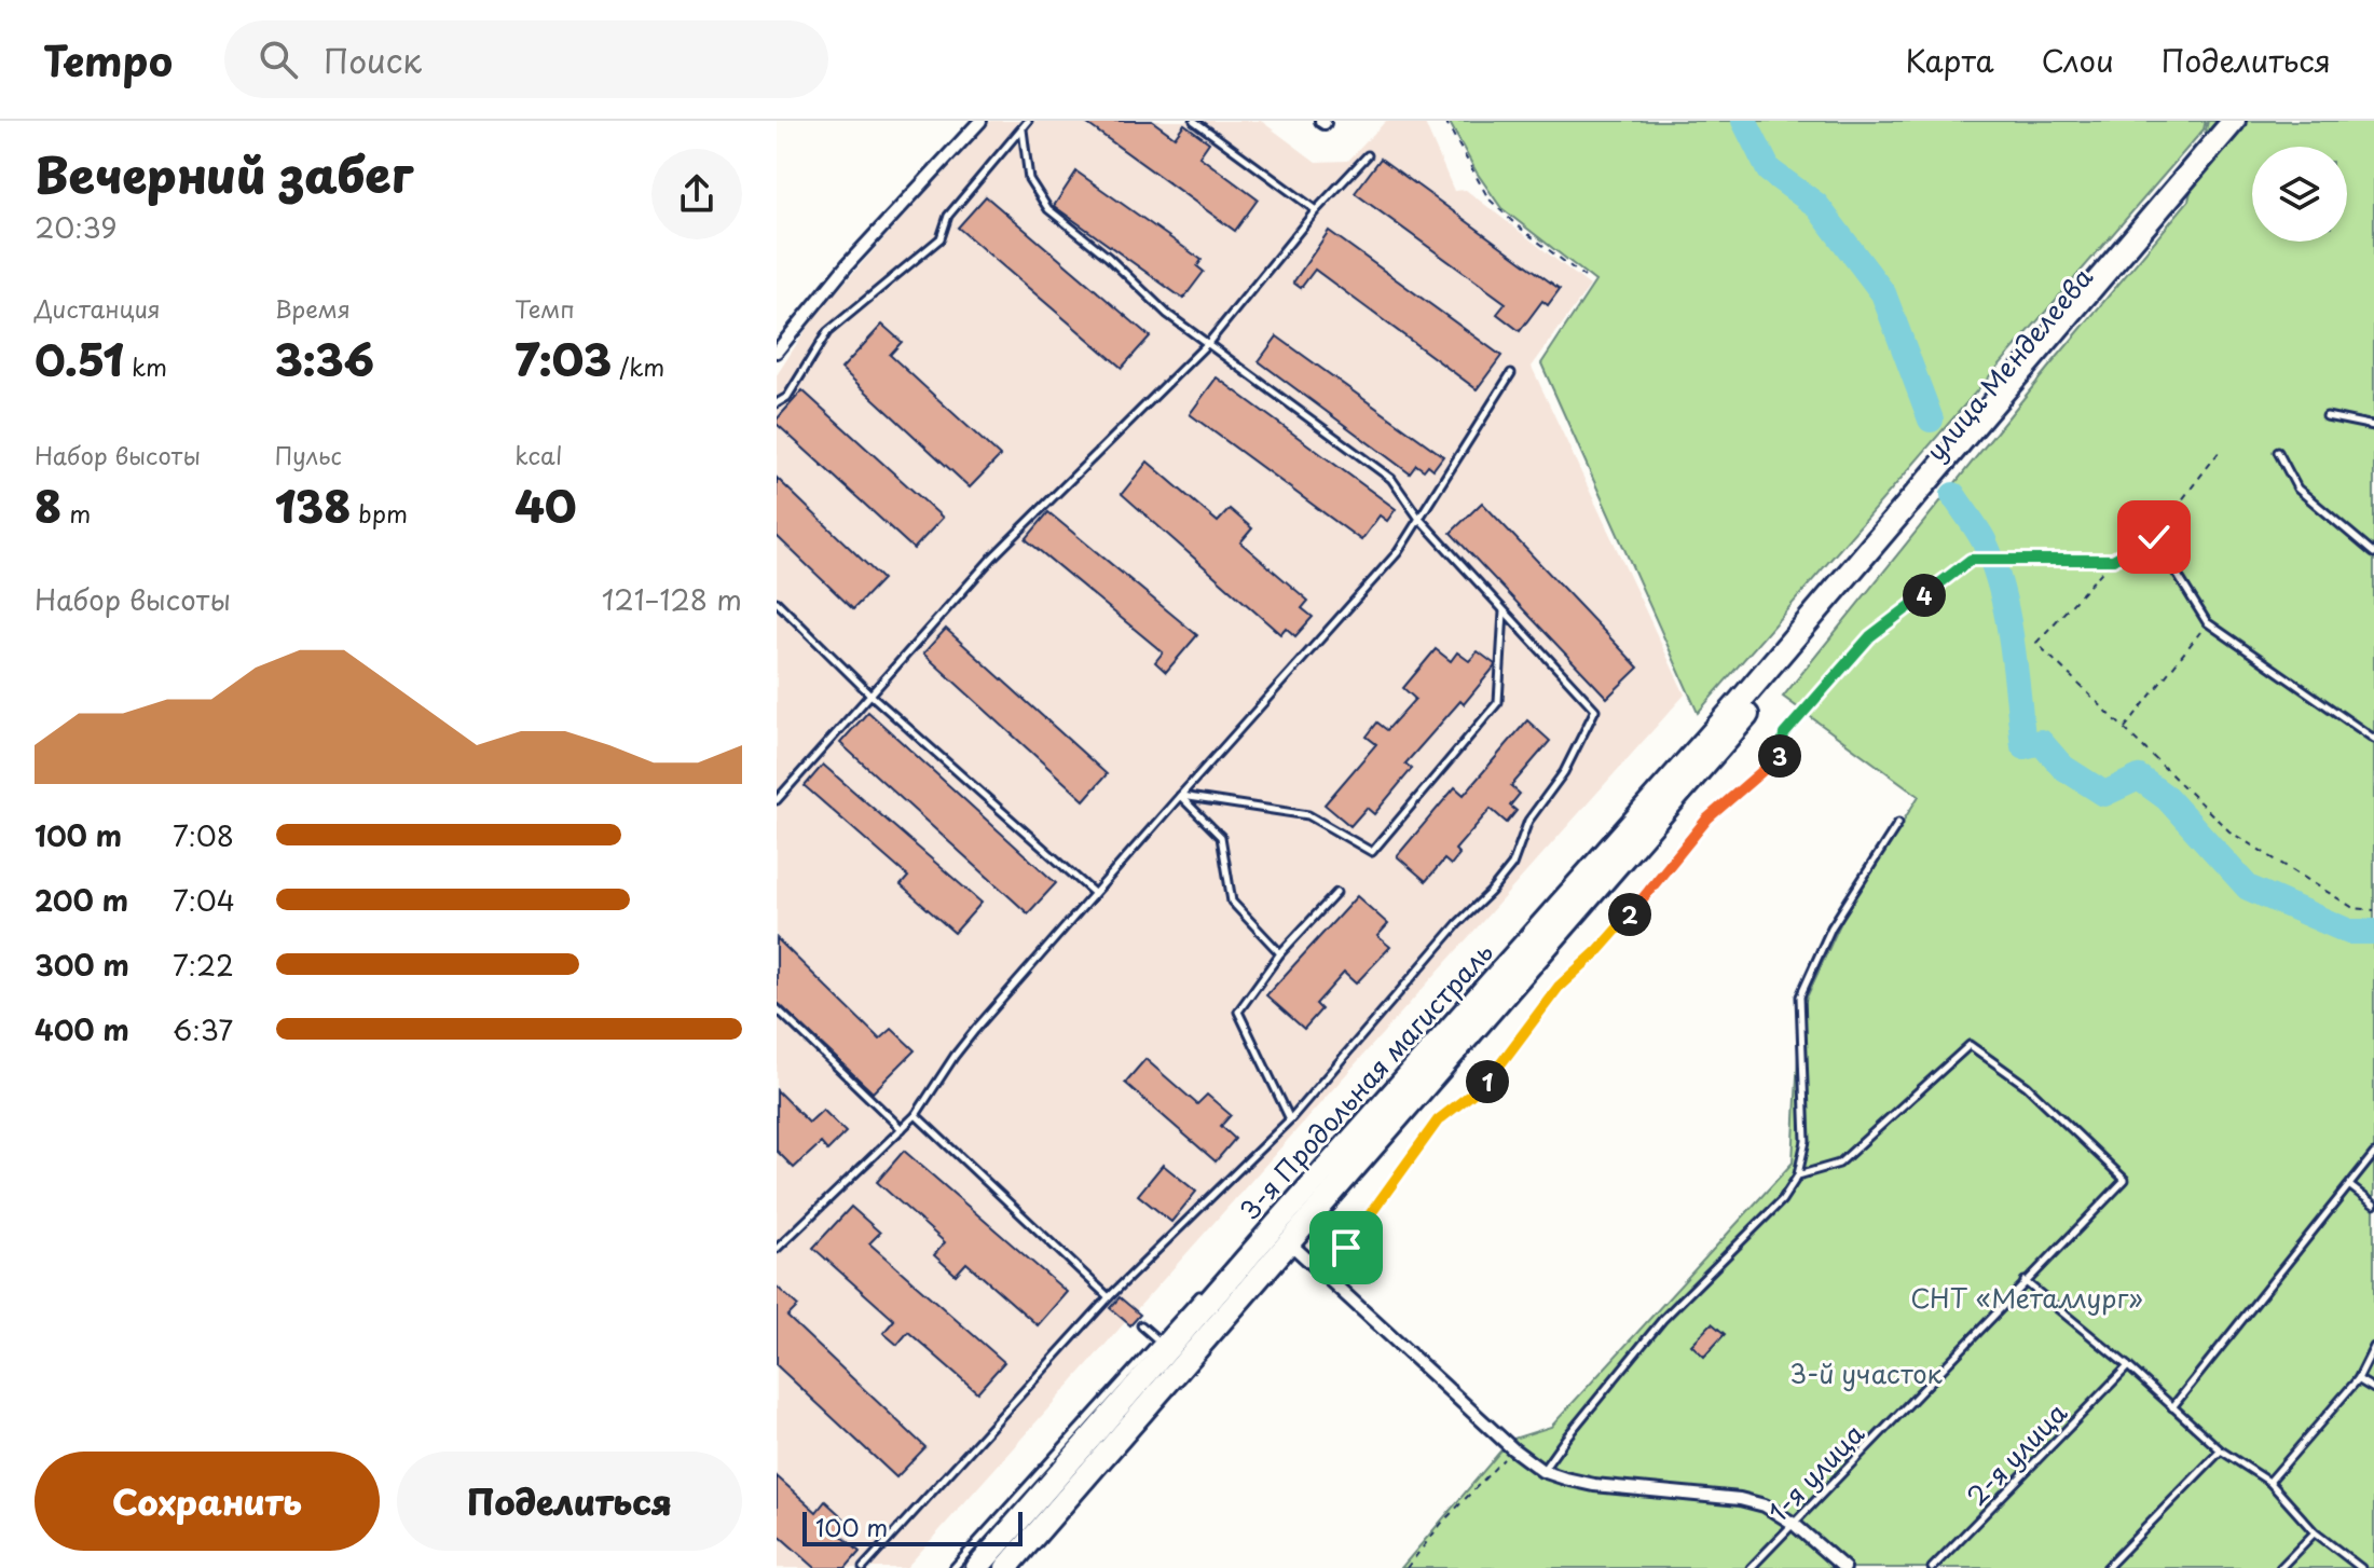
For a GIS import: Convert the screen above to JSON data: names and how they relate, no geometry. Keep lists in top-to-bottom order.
{
  "streets": {
    "highway": ["улица Менделеева", "3-я Продольная магистраль"],
    "lane": ["2-я улица", "1-я улица"]
  },
  "crossings": [
    ["улица Менделеева", "3-я Продольная магистраль"]
  ],
  "parks": ["СНТ «Металлург»", "3-й участок"],
  "scale_bar": "100 m",
  "page": {
    "header": "Tempo",
    "search": "Поиск",
    "nav": ["Карта", "Слои", "Поделиться"],
    "heading": ["Вечерний забег", "20:39"],
    "stats": [
      ["Дистанция", "0.51 km"],
      ["Время", "3:36"],
      ["Темп", "7:03 /km"],
      ["Набор высоты", "8 m"],
      ["Пульс", "138 bpm"],
      ["kcal", "40"]
    ],
    "chart": ["Набор высоты", "121–128 m"],
    "pins": [
      "4",
      "3",
      "2",
      "1"
    ],
    "list": [
      {
        "name": "100 m",
        "note": "7:08"
      },
      {
        "name": "200 m",
        "note": "7:04"
      },
      {
        "name": "300 m",
        "note": "7:22"
      },
      {
        "name": "400 m",
        "note": "6:37"
      }
    ],
    "buttons": ["Сохранить", "Поделиться"],
    "scale": "100 m"
  }
}
